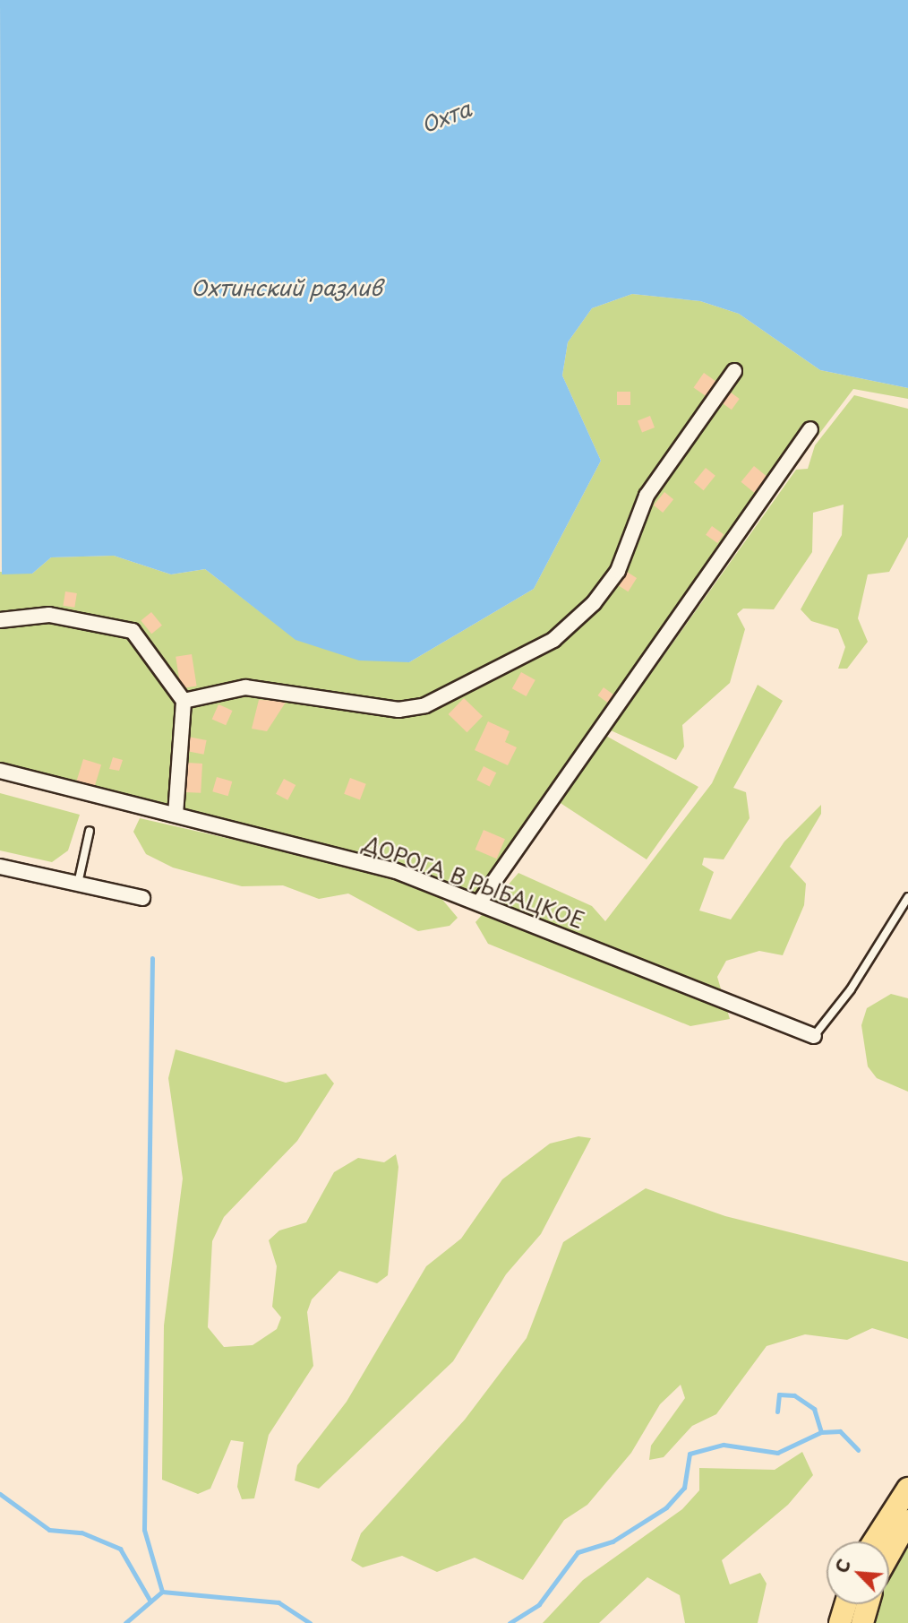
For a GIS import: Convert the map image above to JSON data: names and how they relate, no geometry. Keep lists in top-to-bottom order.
{
  "streets": {
    "street": ["ДОРОГА В РЫБАЦКОЕ"]
  },
  "water": ["Охта", "Охтинский разлив"],
  "north": "top left"
}
